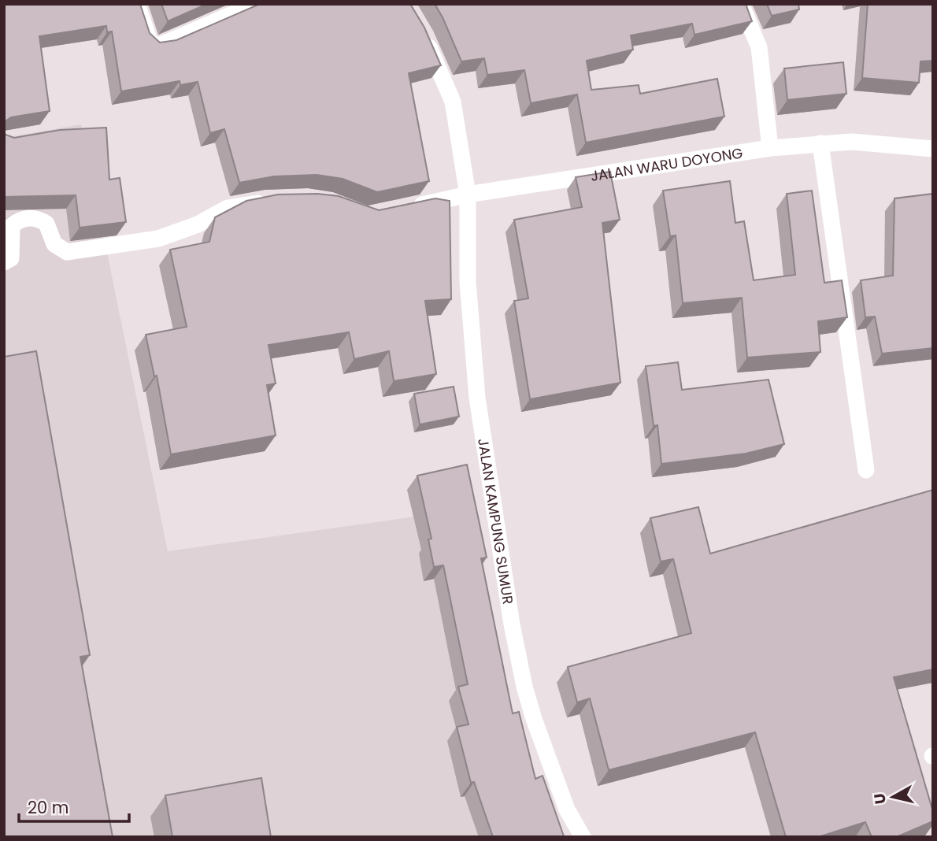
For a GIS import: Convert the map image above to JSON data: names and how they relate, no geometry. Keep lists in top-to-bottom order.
{
  "streets": {
    "street": ["JALAN WARU DOYONG", "JALAN KAMPUNG SUMUR"]
  },
  "crossings": [
    ["JALAN WARU DOYONG", "JALAN KAMPUNG SUMUR"]
  ],
  "scale_bar": "20 m",
  "north": "left"
}
